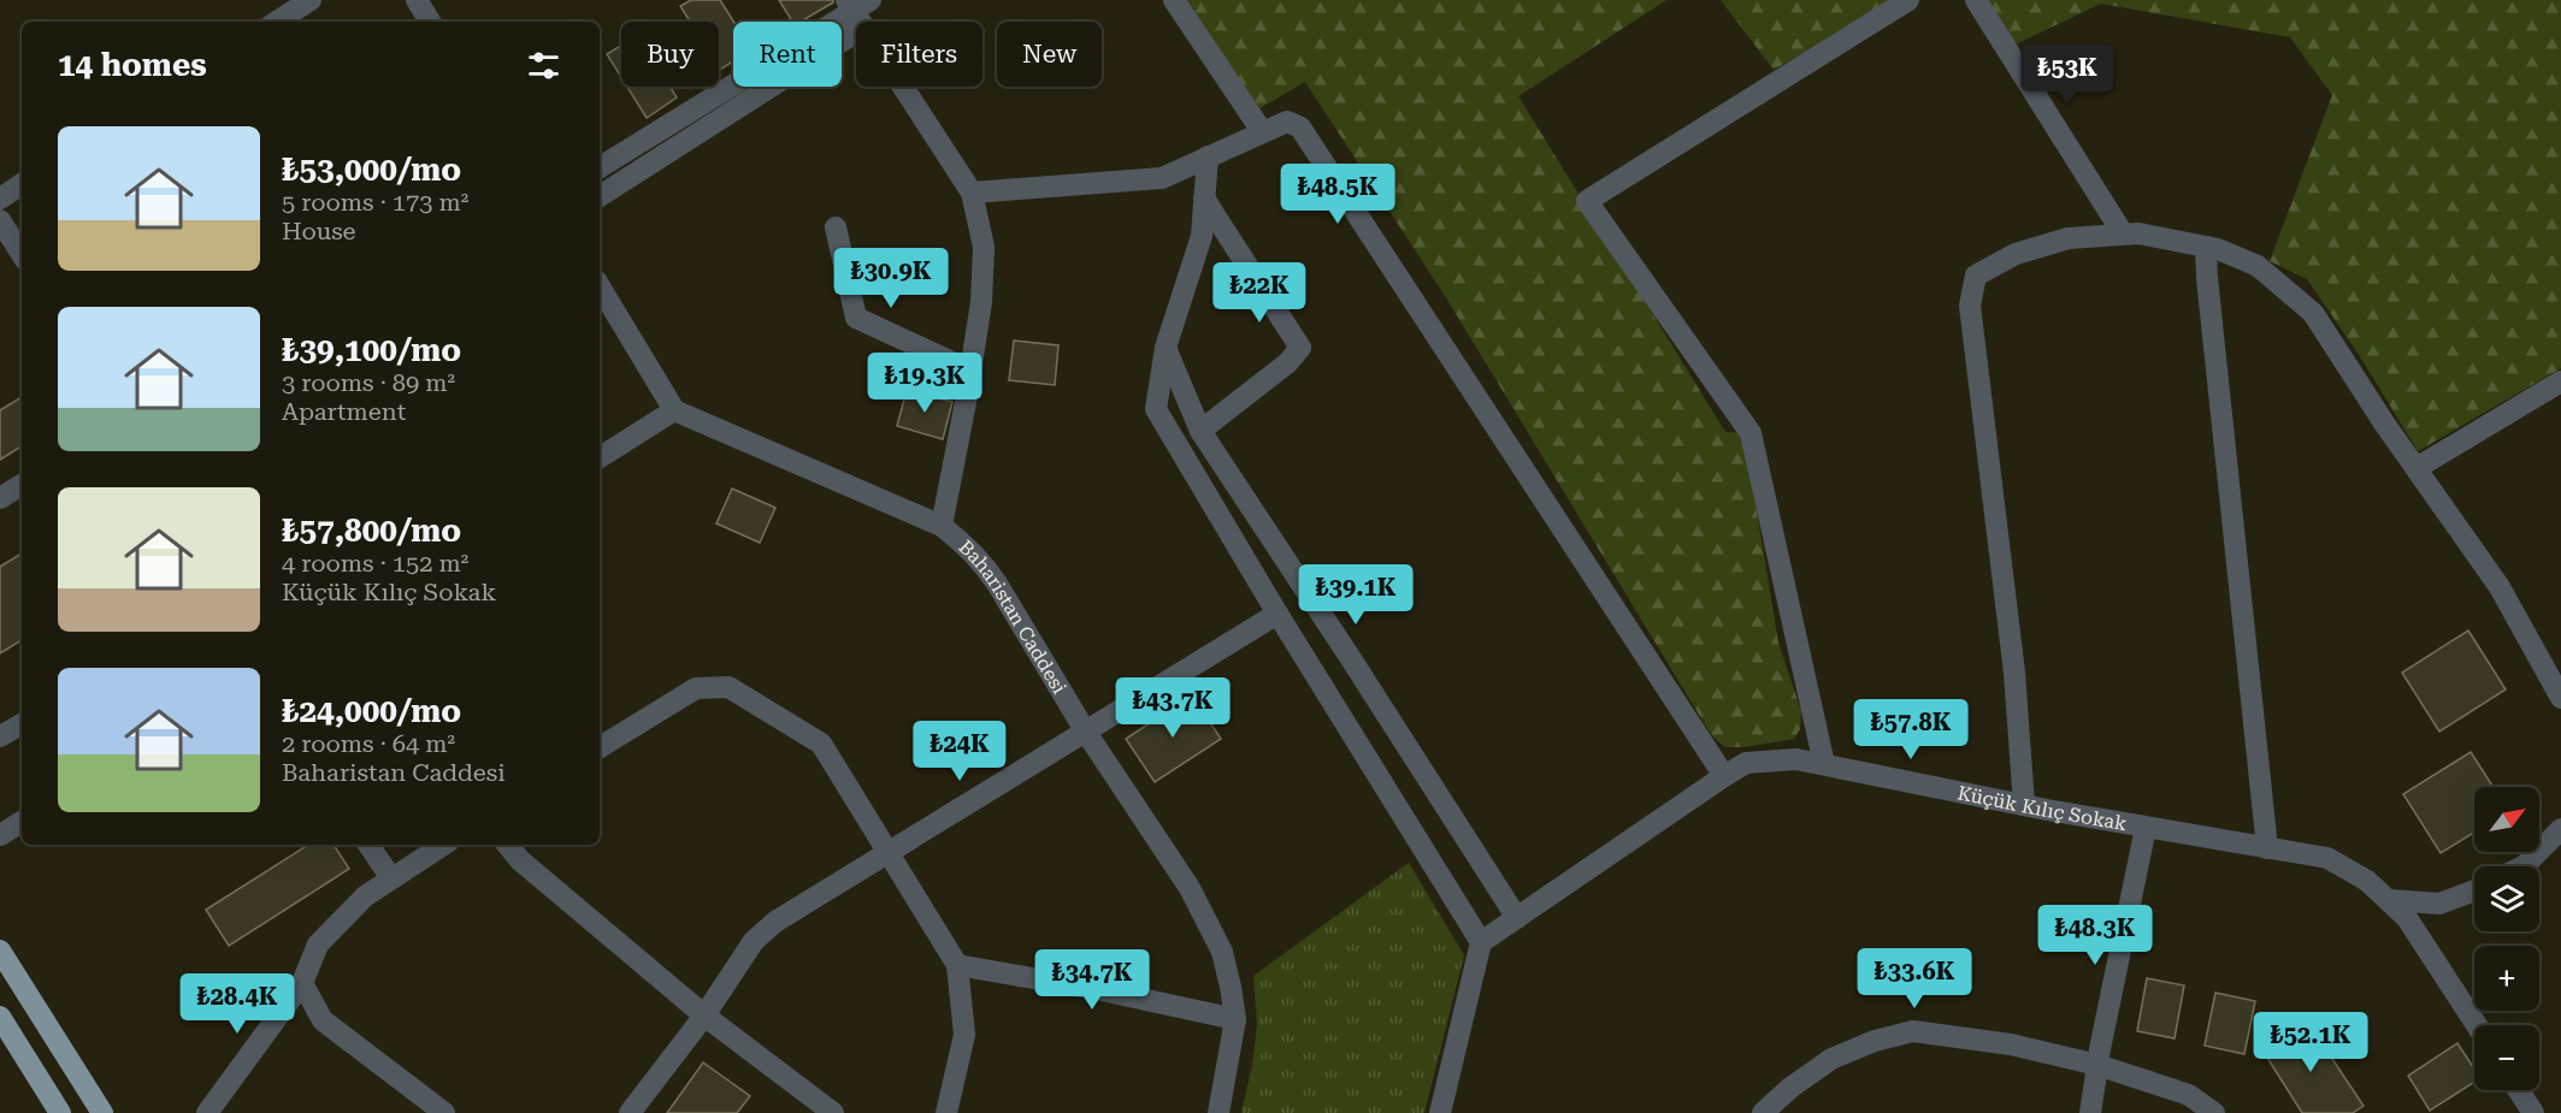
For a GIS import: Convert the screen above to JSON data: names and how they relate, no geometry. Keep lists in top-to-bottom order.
{
  "streets": {
    "street": ["Baharistan Caddesi", "Küçük Kılıç Sokak"]
  },
  "north": "top right",
  "page": {
    "chip": [
      "Buy",
      "Rent",
      "Filters",
      "New"
    ],
    "heading": "14 homes",
    "price": [
      "₺53K",
      "₺48.5K",
      "₺30.9K",
      "₺22K",
      "₺19.3K",
      "₺39.1K",
      "₺43.7K",
      "₺57.8K",
      "₺24K",
      "₺48.3K",
      "₺33.6K",
      "₺34.7K",
      "₺28.4K",
      "₺52.1K"
    ],
    "list": [
      {
        "name": "₺53,000/mo",
        "note": "5 rooms · 173 m² · House"
      },
      {
        "name": "₺39,100/mo",
        "note": "3 rooms · 89 m² · Apartment"
      },
      {
        "name": "₺57,800/mo",
        "note": "4 rooms · 152 m² · Küçük Kılıç Sokak"
      },
      {
        "name": "₺24,000/mo",
        "note": "2 rooms · 64 m² · Baharistan Caddesi"
      }
    ],
    "map_buttons": ["+", "−"]
  }
}
